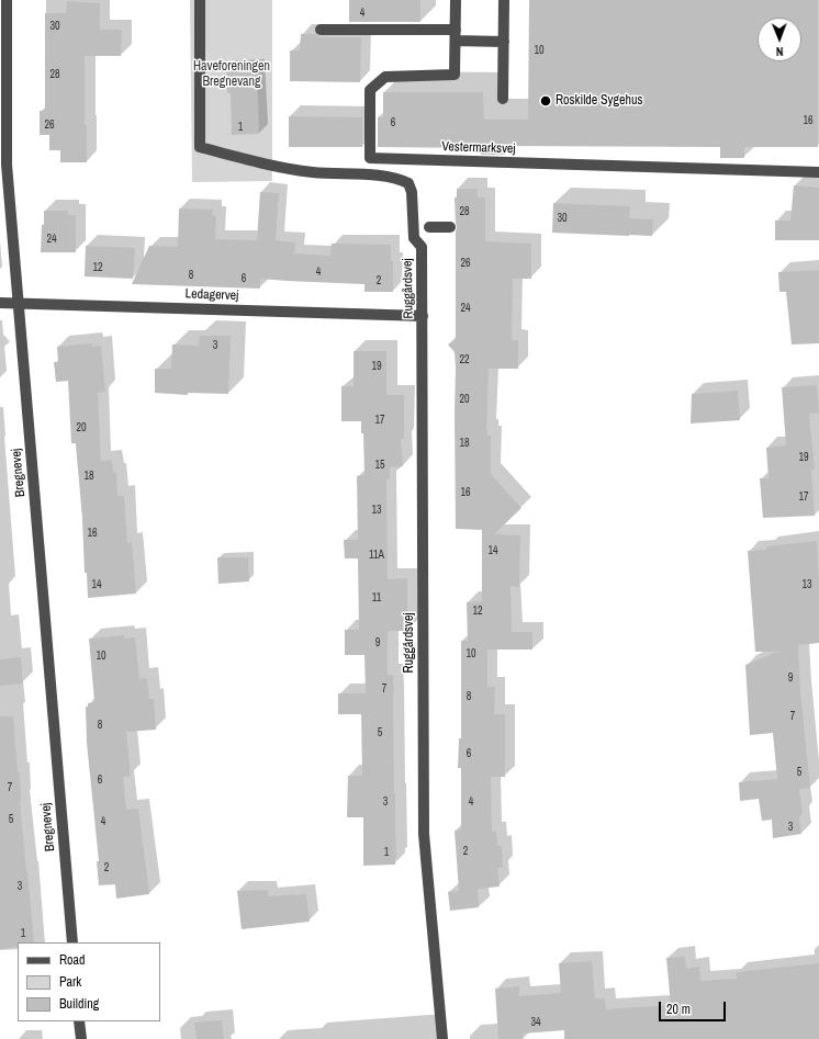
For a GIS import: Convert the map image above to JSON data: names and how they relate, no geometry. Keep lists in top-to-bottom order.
{
  "streets": {
    "street": [
      "Vestermarksvej",
      "Ruggårdsvej",
      "Ledagervej",
      "Bregnevej"
    ]
  },
  "crossings": [
    ["Ruggårdsvej", "Ledagervej"],
    ["Ledagervej", "Bregnevej"]
  ],
  "parks": ["Haveforeningen Bregnevang"],
  "places": ["Roskilde Sygehus"],
  "house_numbers": [
    "4",
    "30",
    "10",
    "28",
    "16",
    "6",
    "26",
    "1",
    "28",
    "30",
    "24",
    "26",
    "12",
    "4",
    "8",
    "6",
    "2",
    "24",
    "3",
    "22",
    "19",
    "20",
    "17",
    "20",
    "18",
    "19",
    "15",
    "18",
    "16",
    "17",
    "13",
    "16",
    "14",
    "11A",
    "14",
    "13",
    "11",
    "12",
    "9",
    "10",
    "10",
    "9",
    "7",
    "8",
    "7",
    "8",
    "5",
    "6",
    "5",
    "6",
    "7",
    "3",
    "4",
    "5",
    "4",
    "3",
    "2",
    "1",
    "2",
    "3",
    "1",
    "34"
  ],
  "legend": ["Road", "Park", "Building"],
  "scale_bar": "20 m",
  "north": "bottom"
}
